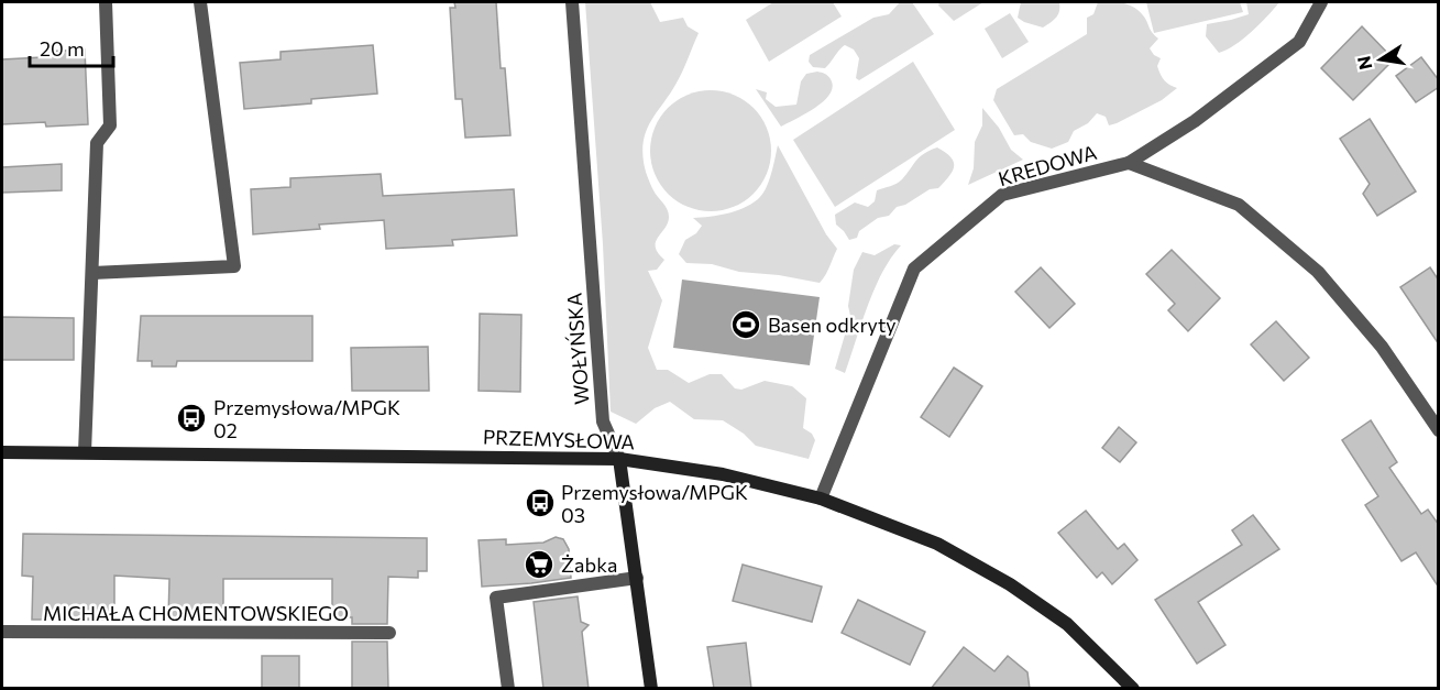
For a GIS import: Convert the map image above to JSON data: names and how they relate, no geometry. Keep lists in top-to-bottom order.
{
  "streets": {
    "main road": ["WOŁYŃSKA", "PRZEMYSŁOWA"],
    "street": ["KREDOWA", "MICHAŁA CHOMENTOWSKIEGO"]
  },
  "crossings": [
    ["KREDOWA", "PRZEMYSŁOWA"],
    ["WOŁYŃSKA", "PRZEMYSŁOWA"]
  ],
  "places": {
    "sports": ["Basen odkryty"],
    "bus stop": ["Przemysłowa/MPGK 02", "Przemysłowa/MPGK 03"],
    "supermarket": ["Żabka"]
  },
  "scale_bar": "20 m",
  "north": "left"
}
